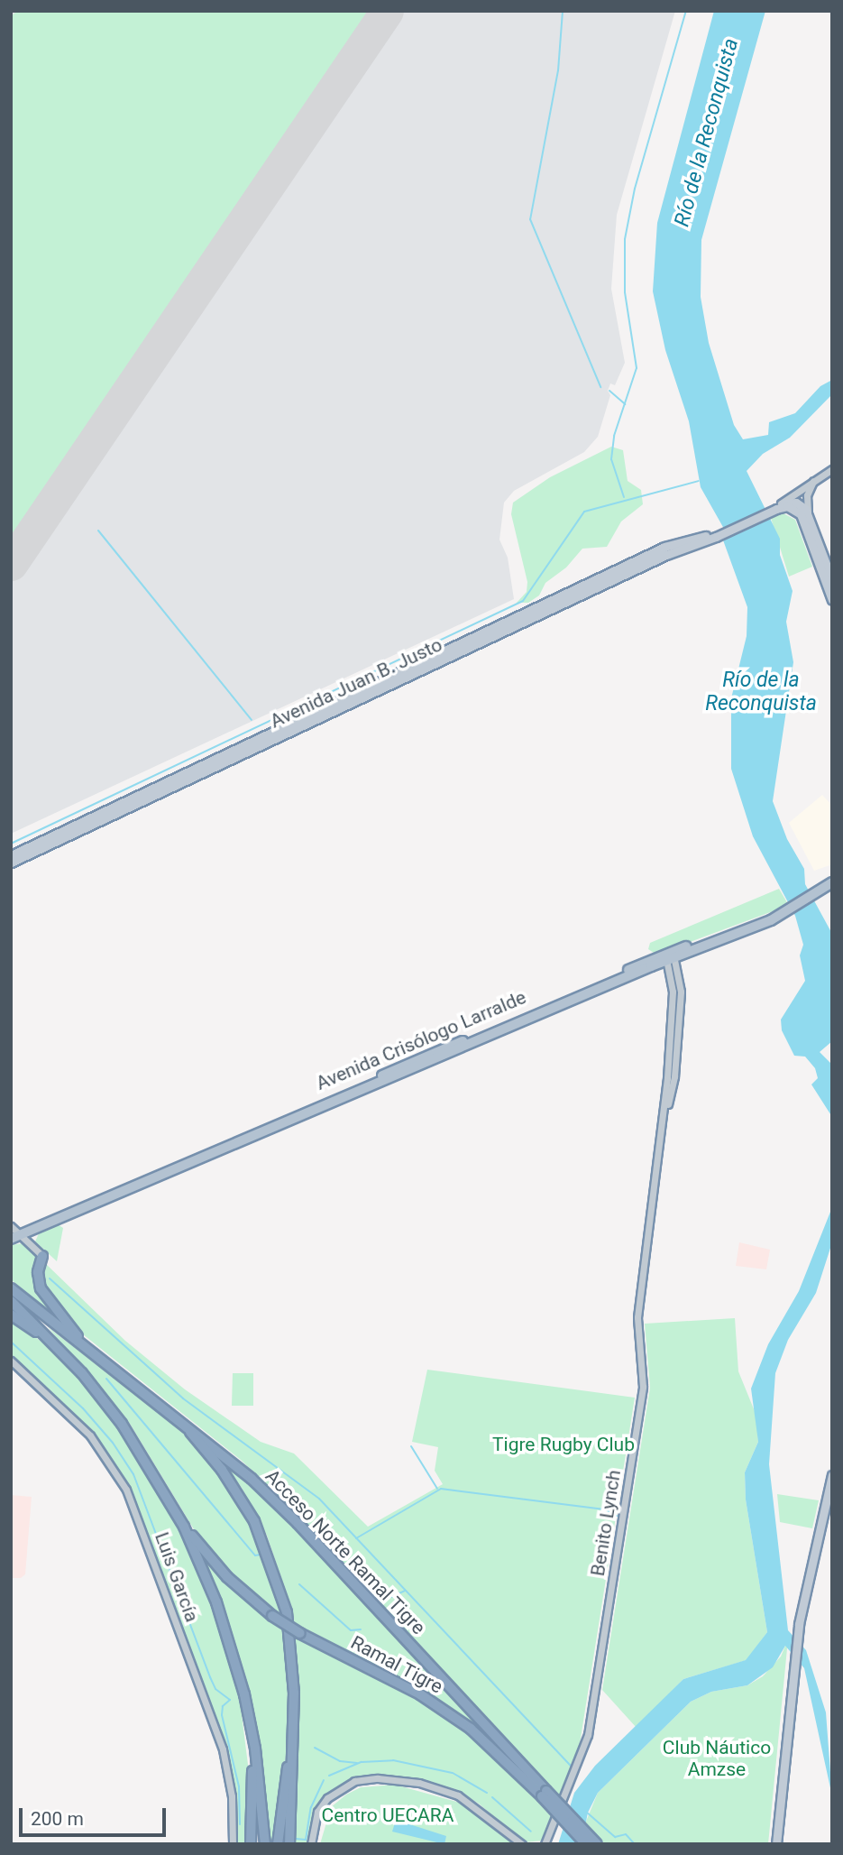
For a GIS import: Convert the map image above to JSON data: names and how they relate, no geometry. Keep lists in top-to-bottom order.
{
  "streets": {
    "highway": ["Acceso Norte Ramal Tigre", "Ramal Tigre"],
    "main road": ["Avenida Juan B. Justo", "Avenida Crisólogo Larralde"],
    "street": ["Benito Lynch", "Luis García"]
  },
  "crossings": [
    ["Avenida Crisólogo Larralde", "Benito Lynch"],
    ["Acceso Norte Ramal Tigre", "Ramal Tigre"]
  ],
  "water": ["Río de la Reconquista"],
  "parks": ["Tigre Rugby Club", "Club Náutico Amzse", "Centro UECARA"],
  "scale_bar": "200 m"
}
